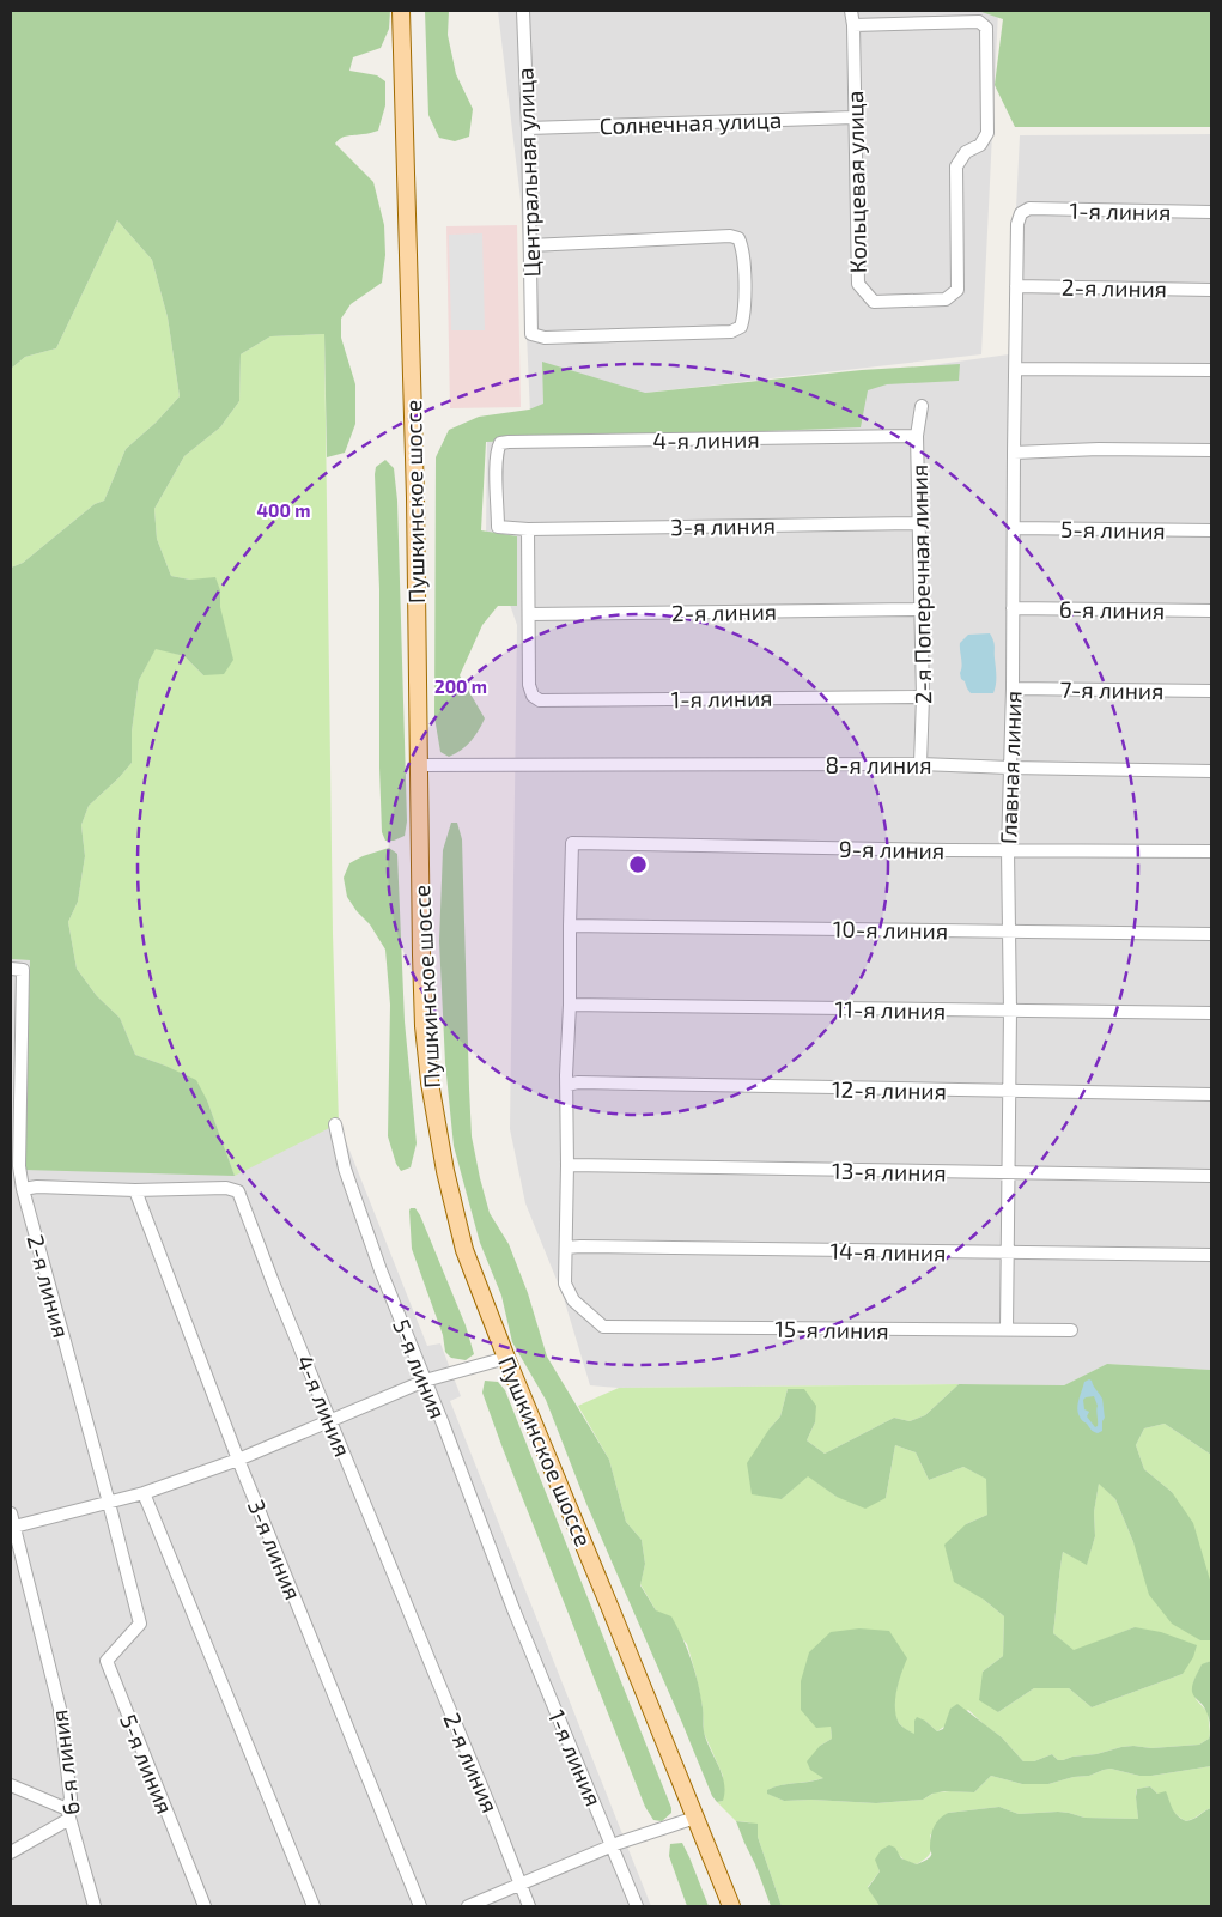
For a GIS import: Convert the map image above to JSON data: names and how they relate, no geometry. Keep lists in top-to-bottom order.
{
  "streets": {
    "main road": ["Пушкинское шоссе"],
    "street": [
      "Солнечная улица",
      "Центральная улица",
      "Кольцевая улица",
      "1-я линия",
      "2-я линия",
      "4-я линия",
      "3-я линия",
      "5-я линия",
      "2-я Поперечная линия",
      "6-я линия",
      "7-я линия",
      "8-я линия",
      "Главная линия",
      "9-я линия",
      "10-я линия",
      "11-я линия",
      "12-я линия",
      "13-я линия",
      "14-я линия",
      "15-я линия"
    ]
  },
  "crossings": [
    ["Солнечная улица", "Центральная улица"],
    ["Солнечная улица", "Кольцевая улица"],
    ["1-я линия", "2-я линия"],
    ["1-я линия", "5-я линия"],
    ["1-я линия", "2-я Поперечная линия"],
    ["1-я линия", "Главная линия"],
    ["2-я линия", "4-я линия"],
    ["2-я линия", "5-я линия"],
    ["2-я линия", "2-я Поперечная линия"],
    ["2-я линия", "Главная линия"],
    ["4-я линия", "3-я линия"],
    ["4-я линия", "2-я Поперечная линия"],
    ["Пушкинское шоссе", "8-я линия"],
    ["3-я линия", "2-я Поперечная линия"],
    ["5-я линия", "Главная линия"],
    ["2-я Поперечная линия", "8-я линия"],
    ["6-я линия", "Главная линия"],
    ["7-я линия", "Главная линия"],
    ["8-я линия", "Главная линия"],
    ["Главная линия", "9-я линия"],
    ["Главная линия", "10-я линия"],
    ["Главная линия", "11-я линия"],
    ["Главная линия", "12-я линия"],
    ["Главная линия", "13-я линия"],
    ["Главная линия", "14-я линия"],
    ["Главная линия", "15-я линия"],
    ["9-я линия", "10-я линия"],
    ["14-я линия", "15-я линия"]
  ],
  "rings": ["400 m", "200 m"]
}
